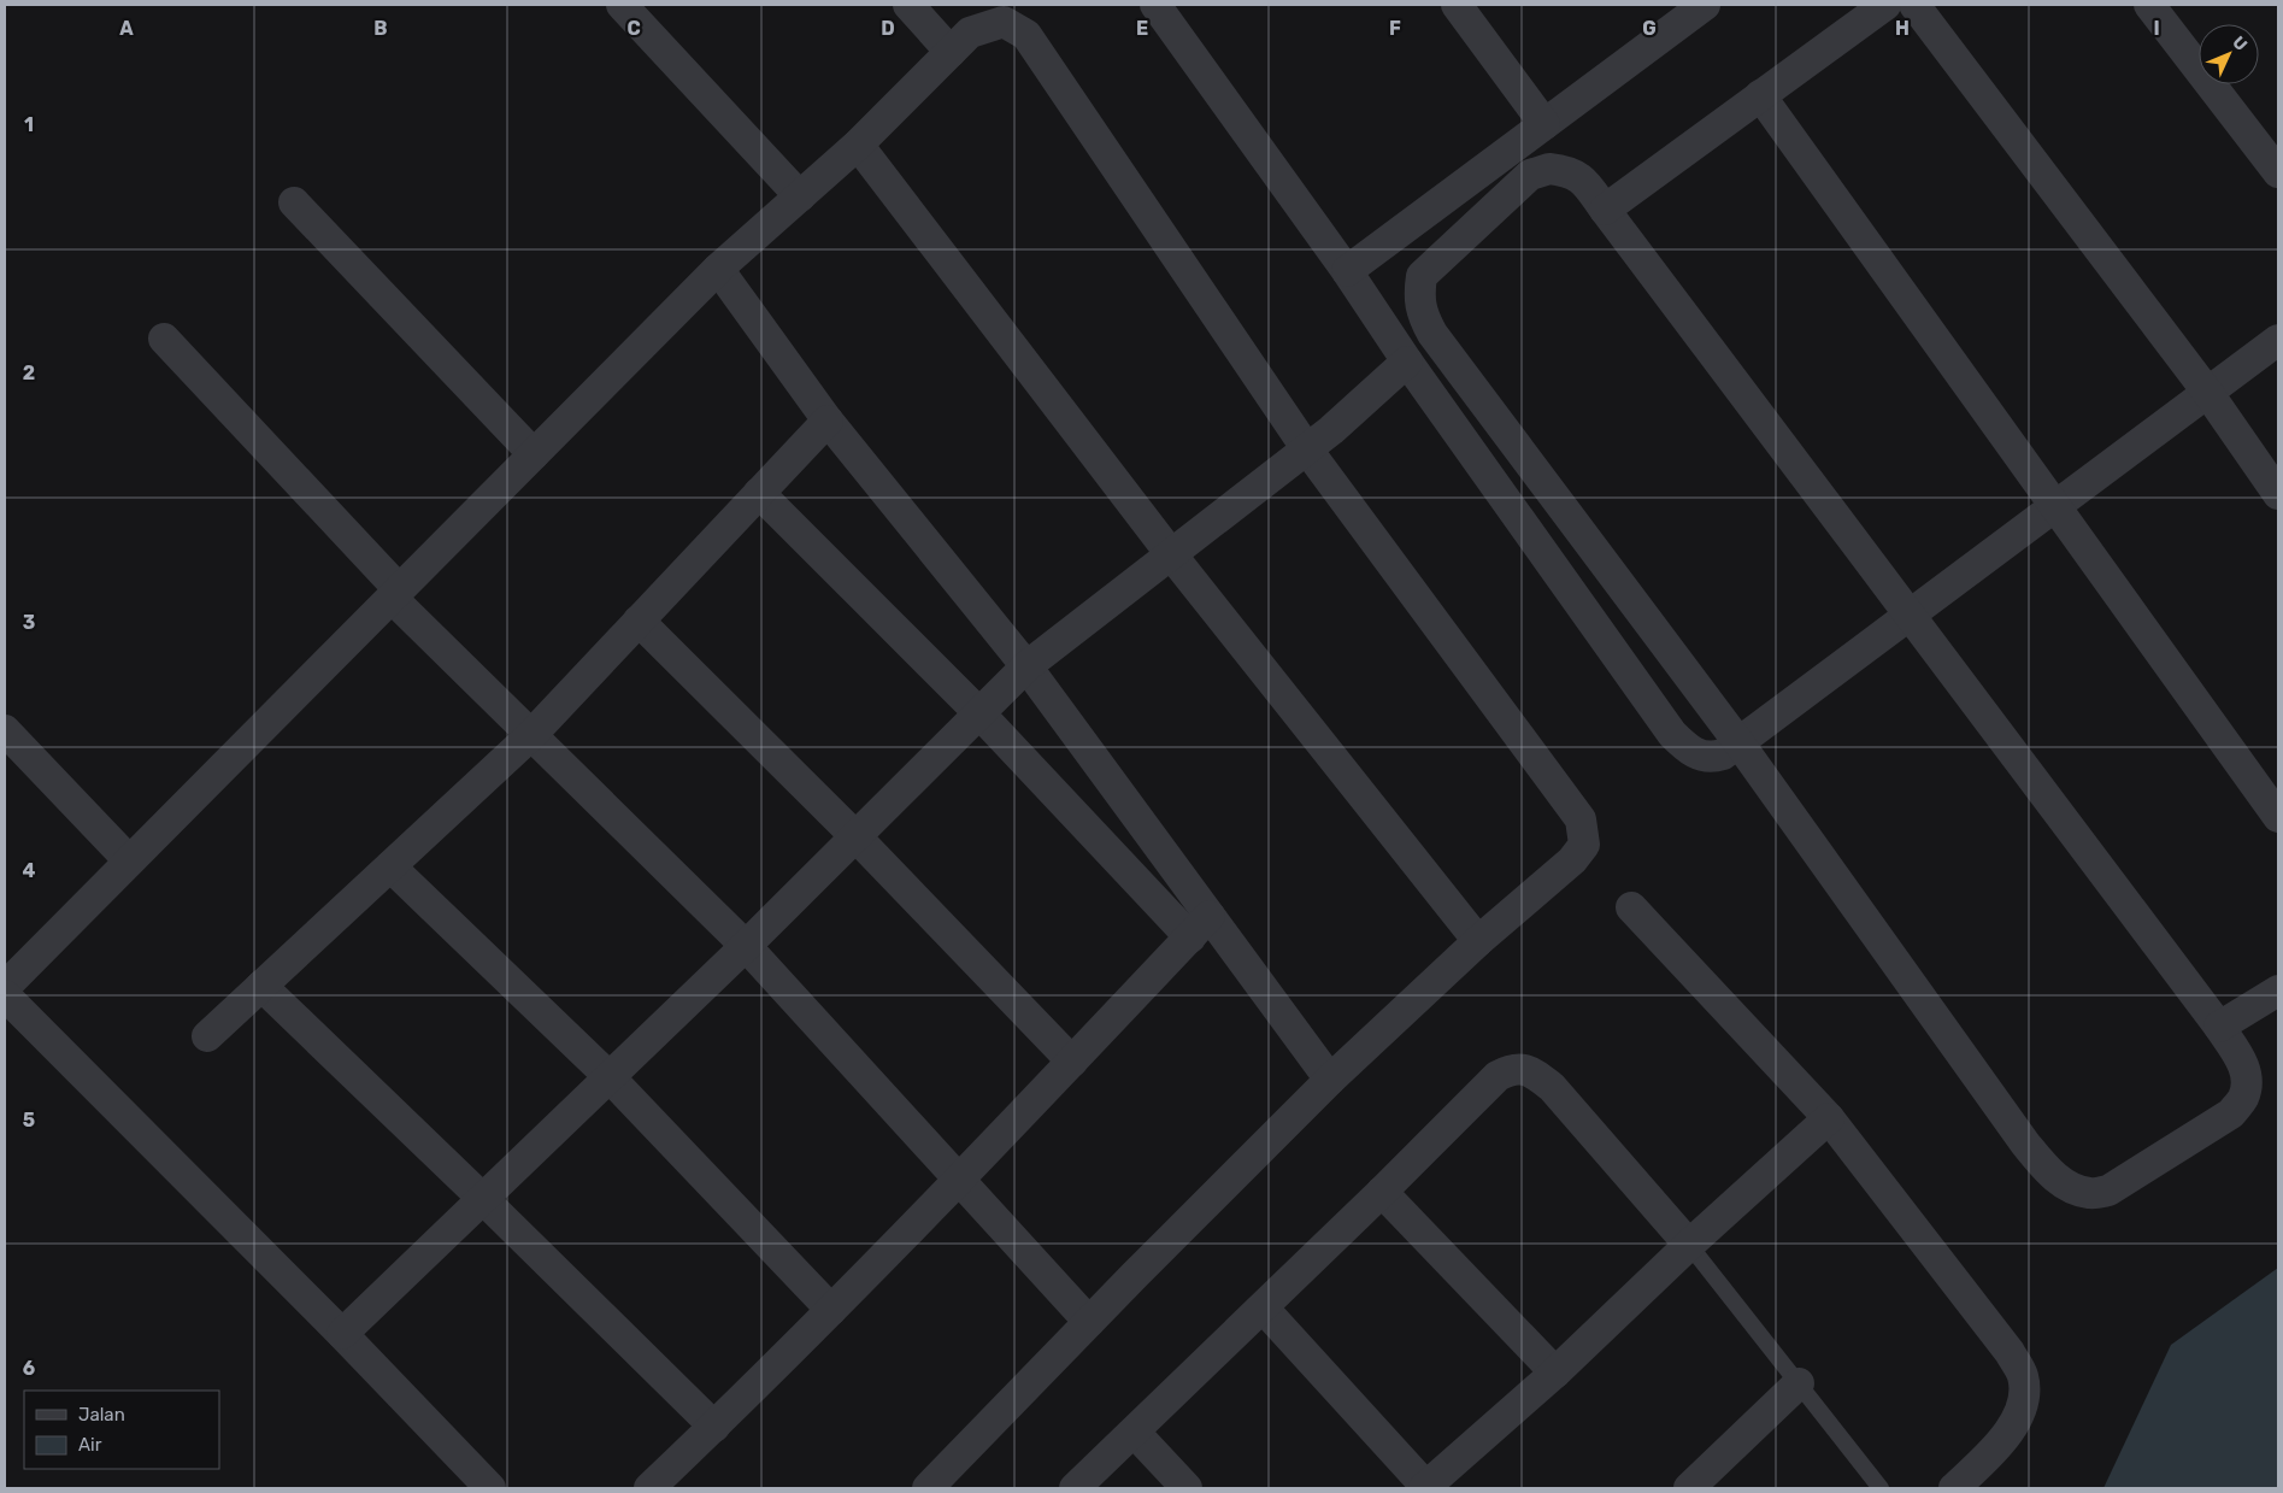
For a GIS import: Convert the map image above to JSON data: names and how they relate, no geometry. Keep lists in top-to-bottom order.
{
  "legend": ["Jalan", "Air"],
  "north": "top right",
  "grid": {
    "columns": [
      "A",
      "B",
      "C",
      "D",
      "E",
      "F",
      "G",
      "H",
      "I"
    ],
    "rows": [
      "1",
      "2",
      "3",
      "4",
      "5",
      "6"
    ]
  }
}
